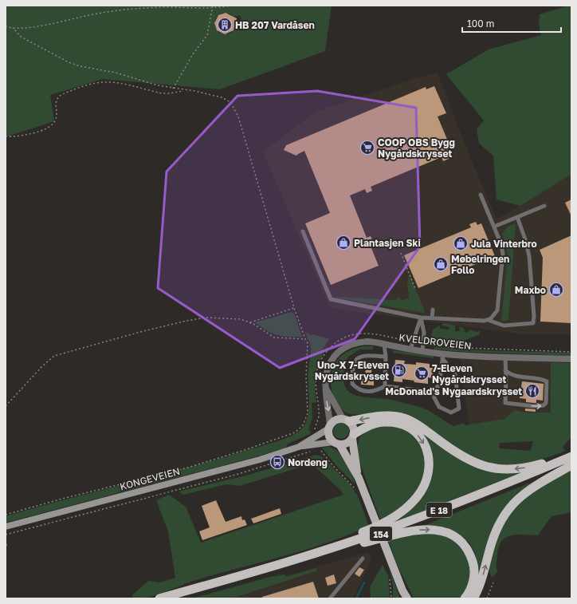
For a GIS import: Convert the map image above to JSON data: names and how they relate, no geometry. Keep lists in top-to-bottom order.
{
  "streets": {
    "highway": ["E 18"],
    "main road": ["KONGEVEIEN", "154"],
    "street": ["KVELDROVEIEN"]
  },
  "crossings": [
    ["KVELDROVEIEN", "KONGEVEIEN"],
    ["KVELDROVEIEN", "E 18"],
    ["KVELDROVEIEN", "154"],
    ["KONGEVEIEN", "E 18"],
    ["KONGEVEIEN", "154"],
    ["E 18", "154"]
  ],
  "places": {
    "building": ["HB 207 Vardåsen"],
    "supermarket": ["COOP OBS Bygg Nygårdskrysset", "7-Eleven Nygårdskrysset"],
    "shop": [
      "Plantasjen Ski",
      "Jula Vinterbro",
      "Møbelringen Follo",
      "Maxbo"
    ],
    "fuel station": ["Uno-X 7-Eleven Nygårdskrysset"],
    "restaurant": ["McDonald's Nygaardskrysset"],
    "bus stop": ["Nordeng"]
  },
  "scale_bar": "100 m"
}
